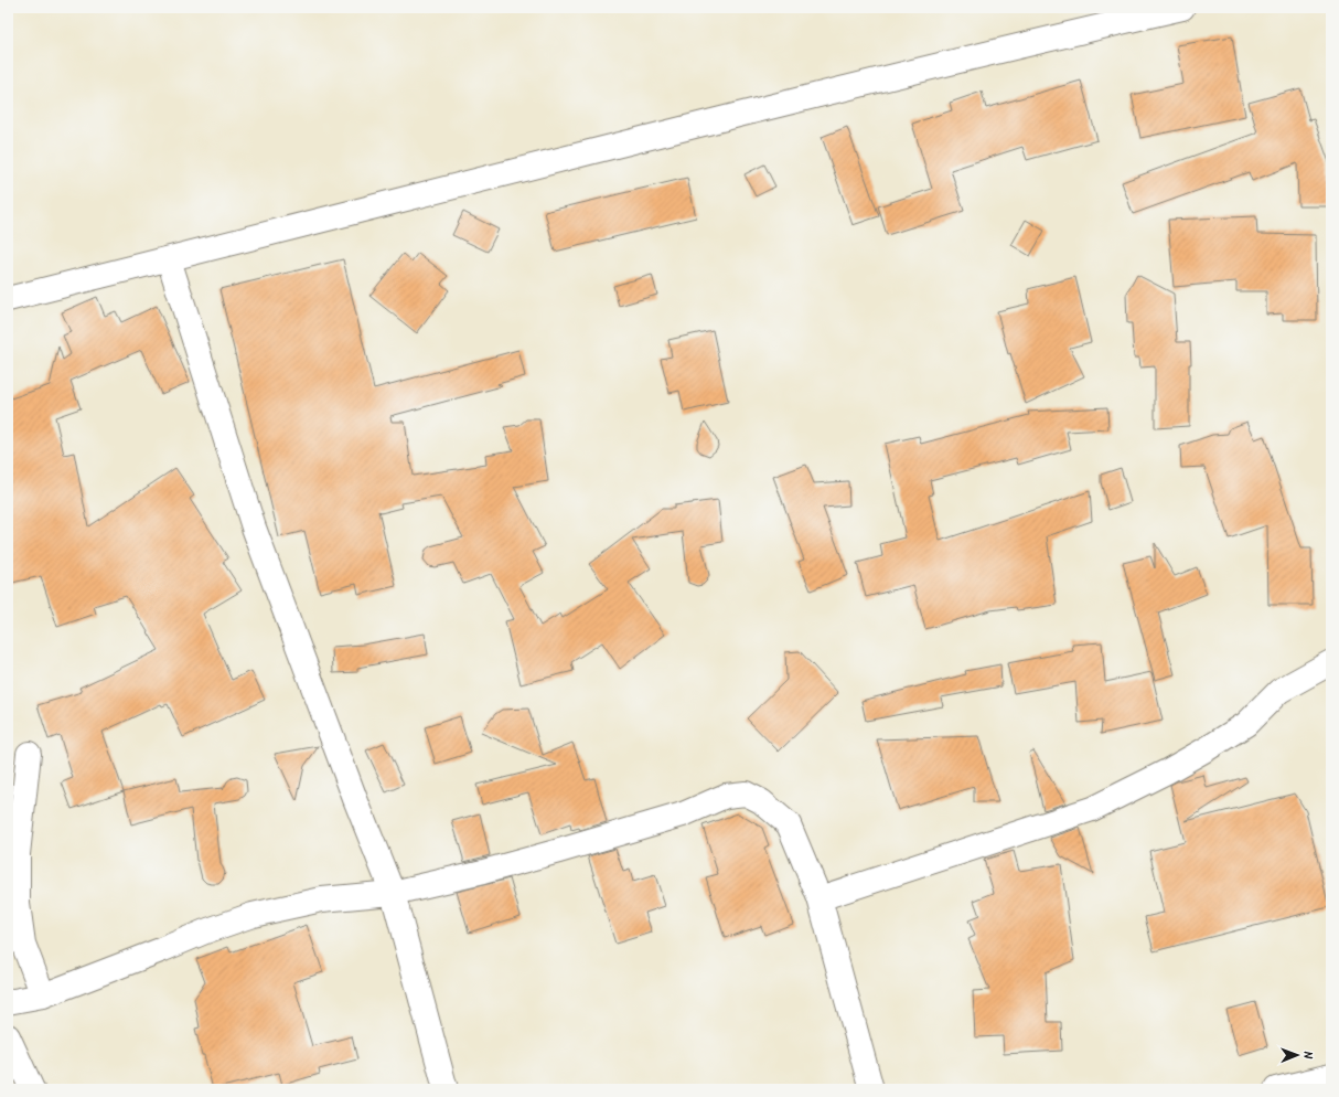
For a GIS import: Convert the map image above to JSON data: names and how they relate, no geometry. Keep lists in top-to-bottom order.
{
  "north": "right"
}
